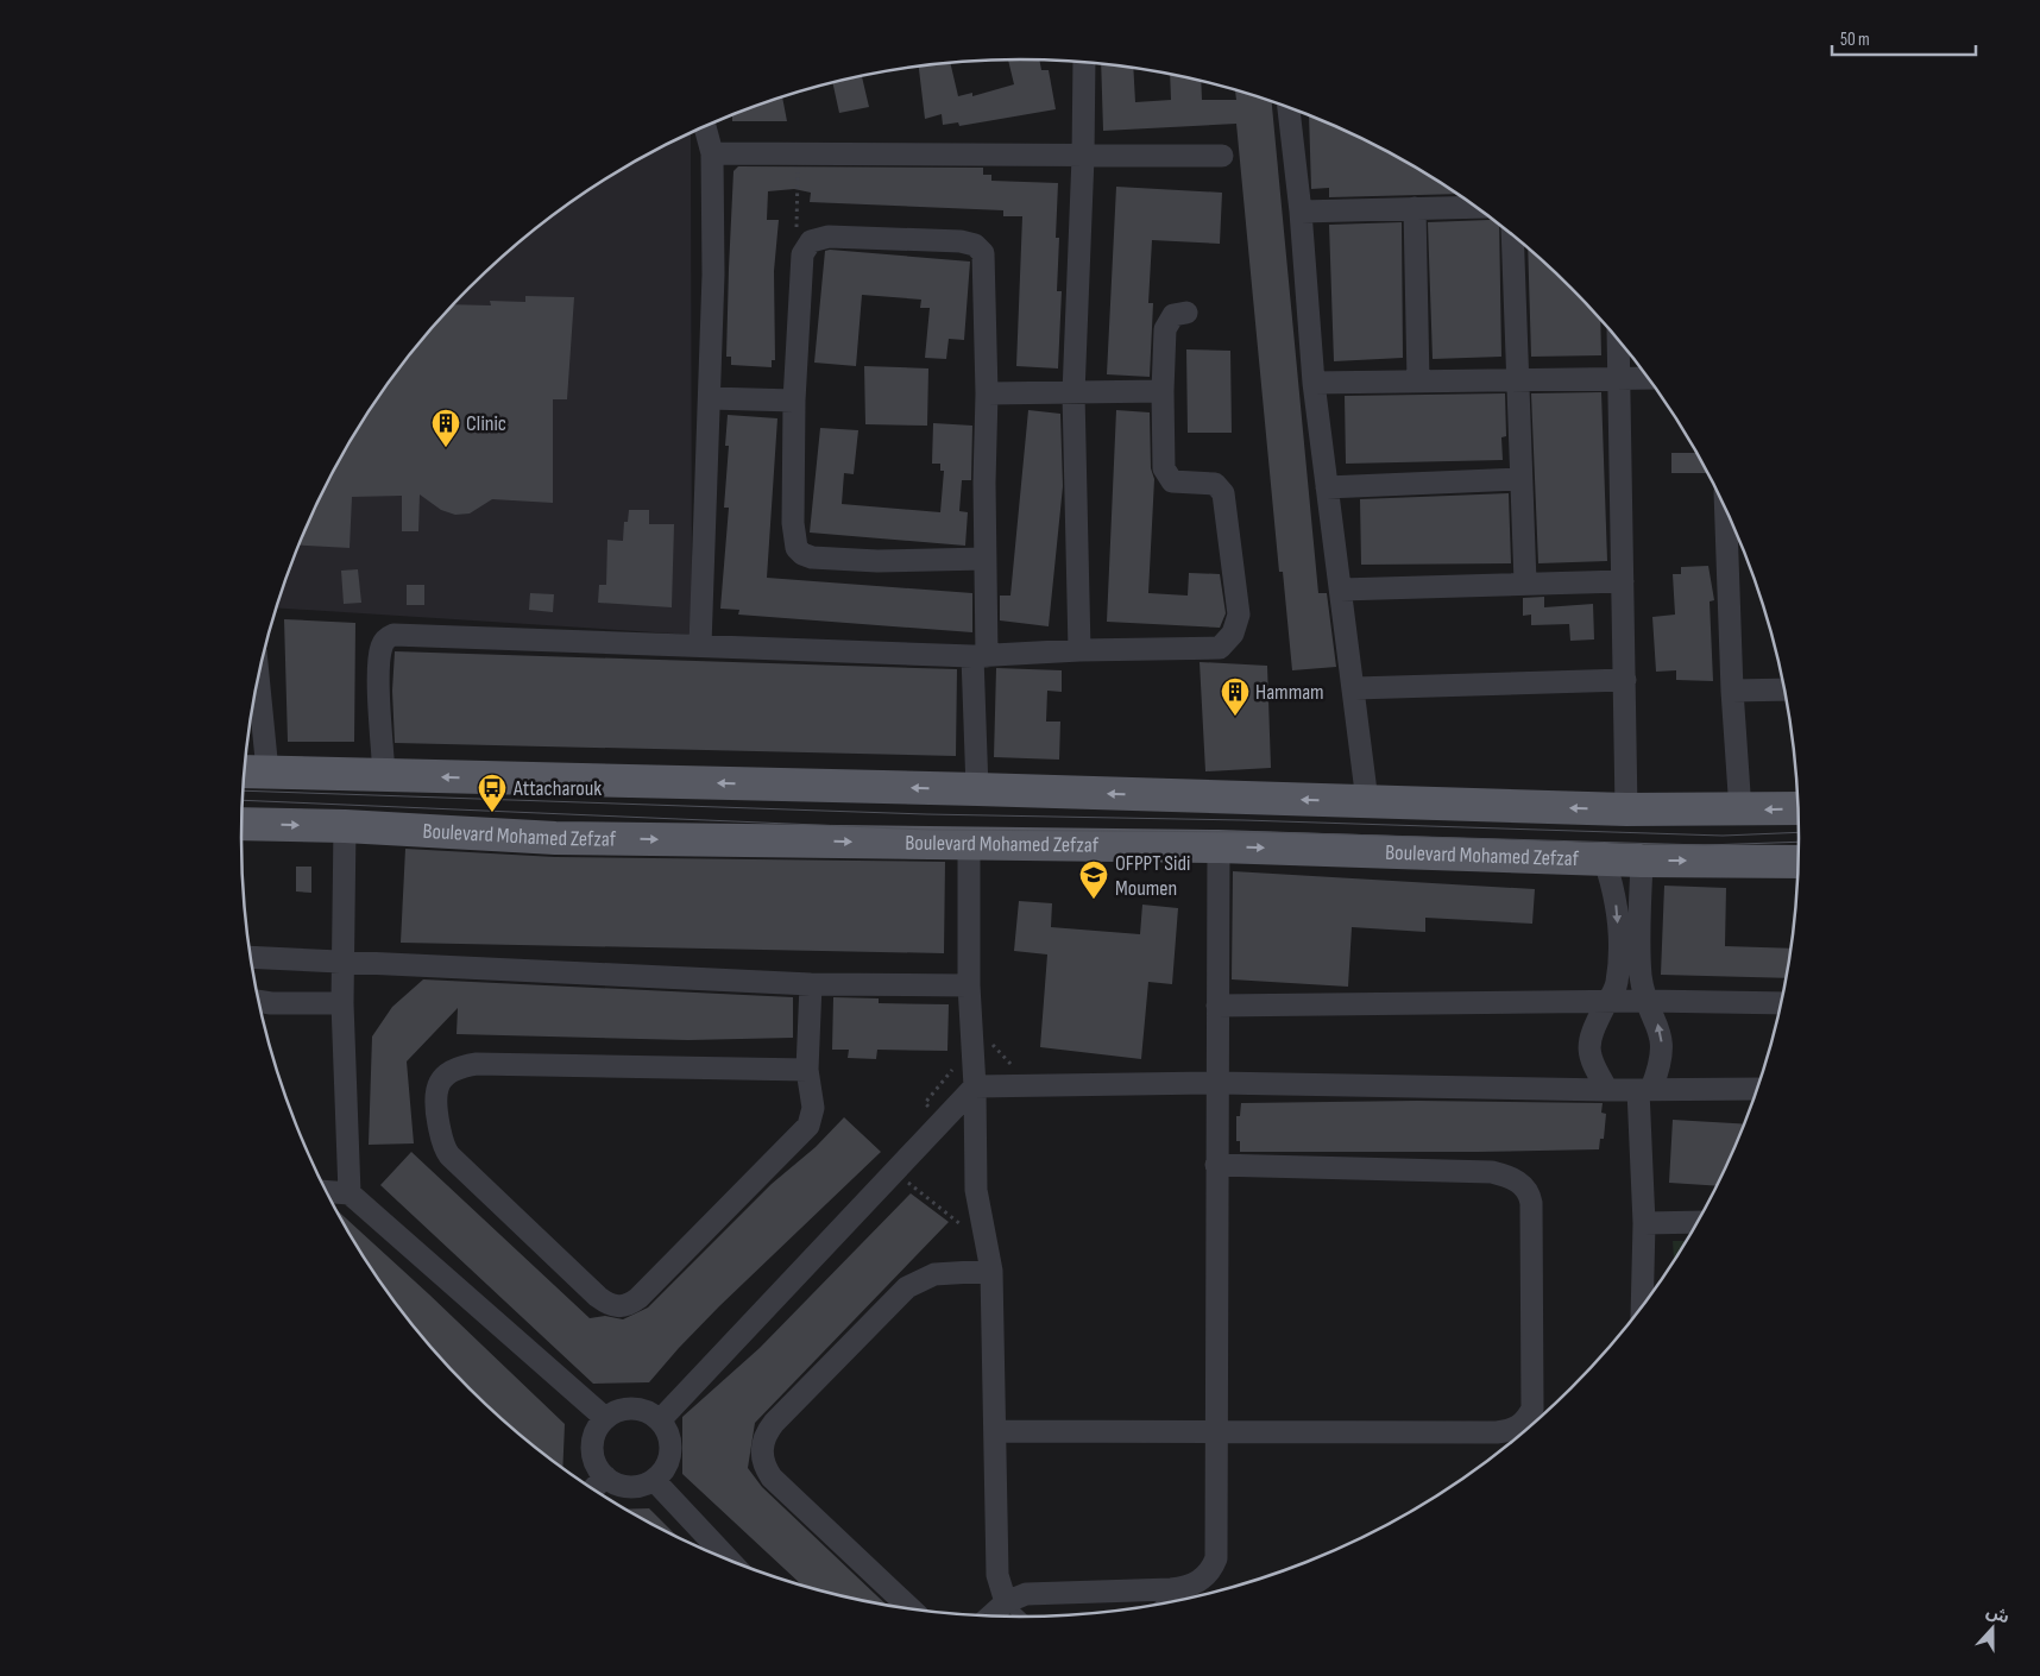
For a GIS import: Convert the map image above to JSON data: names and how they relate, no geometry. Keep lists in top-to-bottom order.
{
  "streets": {
    "main road": ["Boulevard Mohamed Zefzaf"]
  },
  "places": {
    "building": ["Clinic", "Hammam"],
    "bus stop": ["Attacharouk"],
    "school or university": ["OFPPT Sidi Moumen"]
  },
  "scale_bar": "50 m",
  "north": "top"
}
